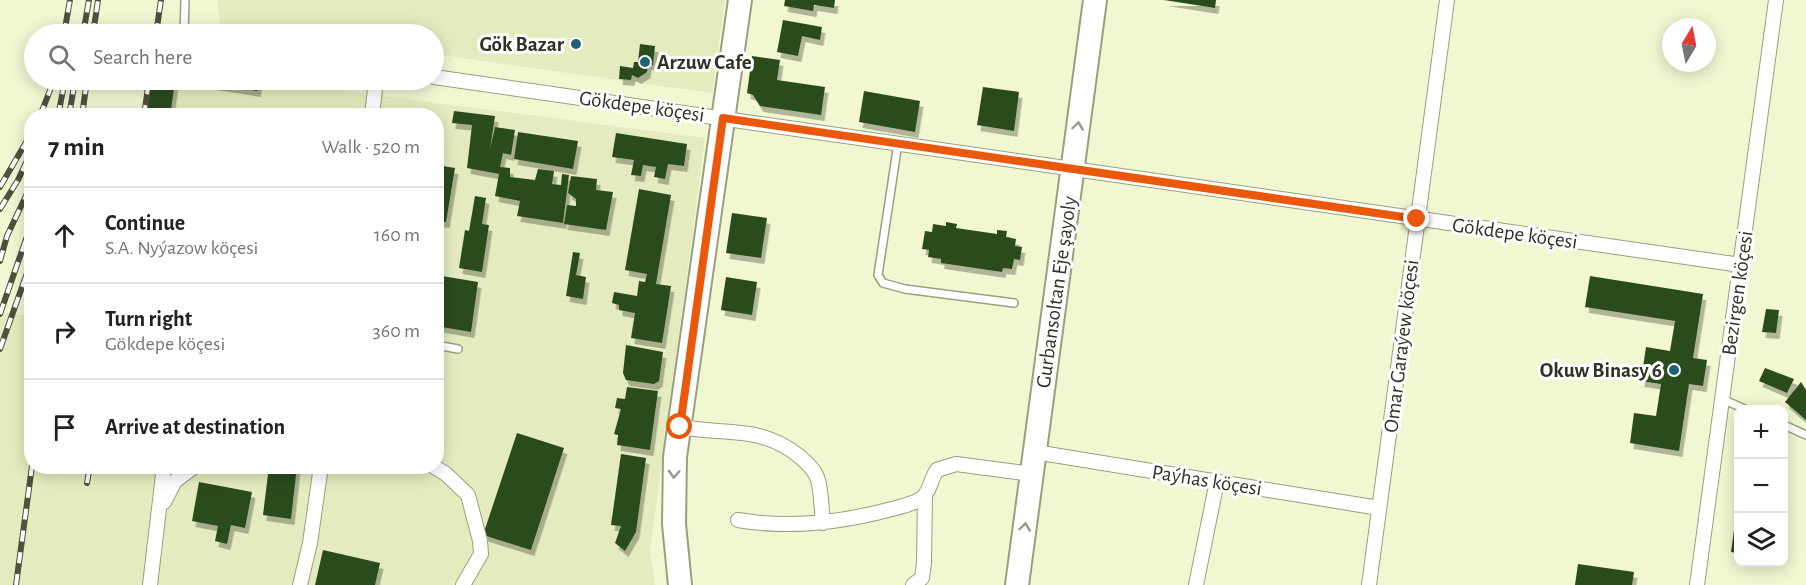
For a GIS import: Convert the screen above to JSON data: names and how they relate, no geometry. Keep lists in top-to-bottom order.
{
  "streets": {
    "main road": ["Gurbansoltan Eje şayoly"],
    "street": [
      "Gökdepe köçesi",
      "Bezirgen köçesi",
      "Omar Garaýew köçesi",
      "Paýhas köçesi"
    ]
  },
  "crossings": [
    ["Gökdepe köçesi", "Gurbansoltan Eje şayoly"],
    ["Gökdepe köçesi", "Bezirgen köçesi"],
    ["Gökdepe köçesi", "Omar Garaýew köçesi"],
    ["Gurbansoltan Eje şayoly", "Paýhas köçesi"],
    ["Omar Garaýew köçesi", "Paýhas köçesi"]
  ],
  "one_way": ["Gurbansoltan Eje şayoly"],
  "places": ["Gök Bazar", "Arzuw Cafe", "Okuw Binasy 6"],
  "north": "top",
  "page": {
    "search": "Search here",
    "heading": ["7 min", "Walk · 520 m"],
    "list": [
      ["Continue", "S.A. Nyýazow köçesi", "160 m"],
      ["Turn right", "Gökdepe köçesi", "360 m"],
      "Arrive at destination"
    ],
    "map_buttons": ["+", "−"]
  }
}
